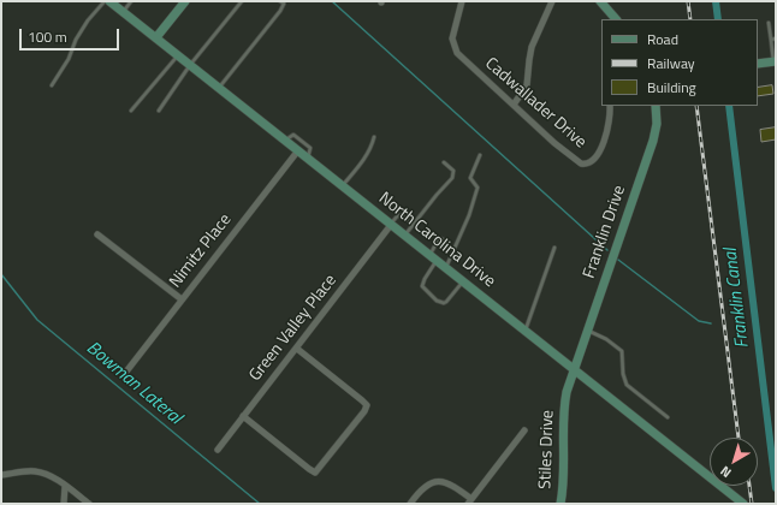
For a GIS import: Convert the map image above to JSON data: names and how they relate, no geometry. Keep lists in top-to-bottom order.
{
  "streets": {
    "main road": ["Franklin Drive", "North Carolina Drive", "Stiles Drive"],
    "street": ["Cadwallader Drive", "Nimitz Place", "Green Valley Place"]
  },
  "crossings": [
    ["Franklin Drive", "North Carolina Drive"],
    ["Franklin Drive", "Stiles Drive"],
    ["North Carolina Drive", "Nimitz Place"],
    ["North Carolina Drive", "Green Valley Place"],
    ["North Carolina Drive", "Stiles Drive"]
  ],
  "water": ["Franklin Canal", "Bowman Lateral"],
  "legend": ["Road", "Railway", "Building"],
  "scale_bar": "100 m",
  "north": "bottom left"
}
